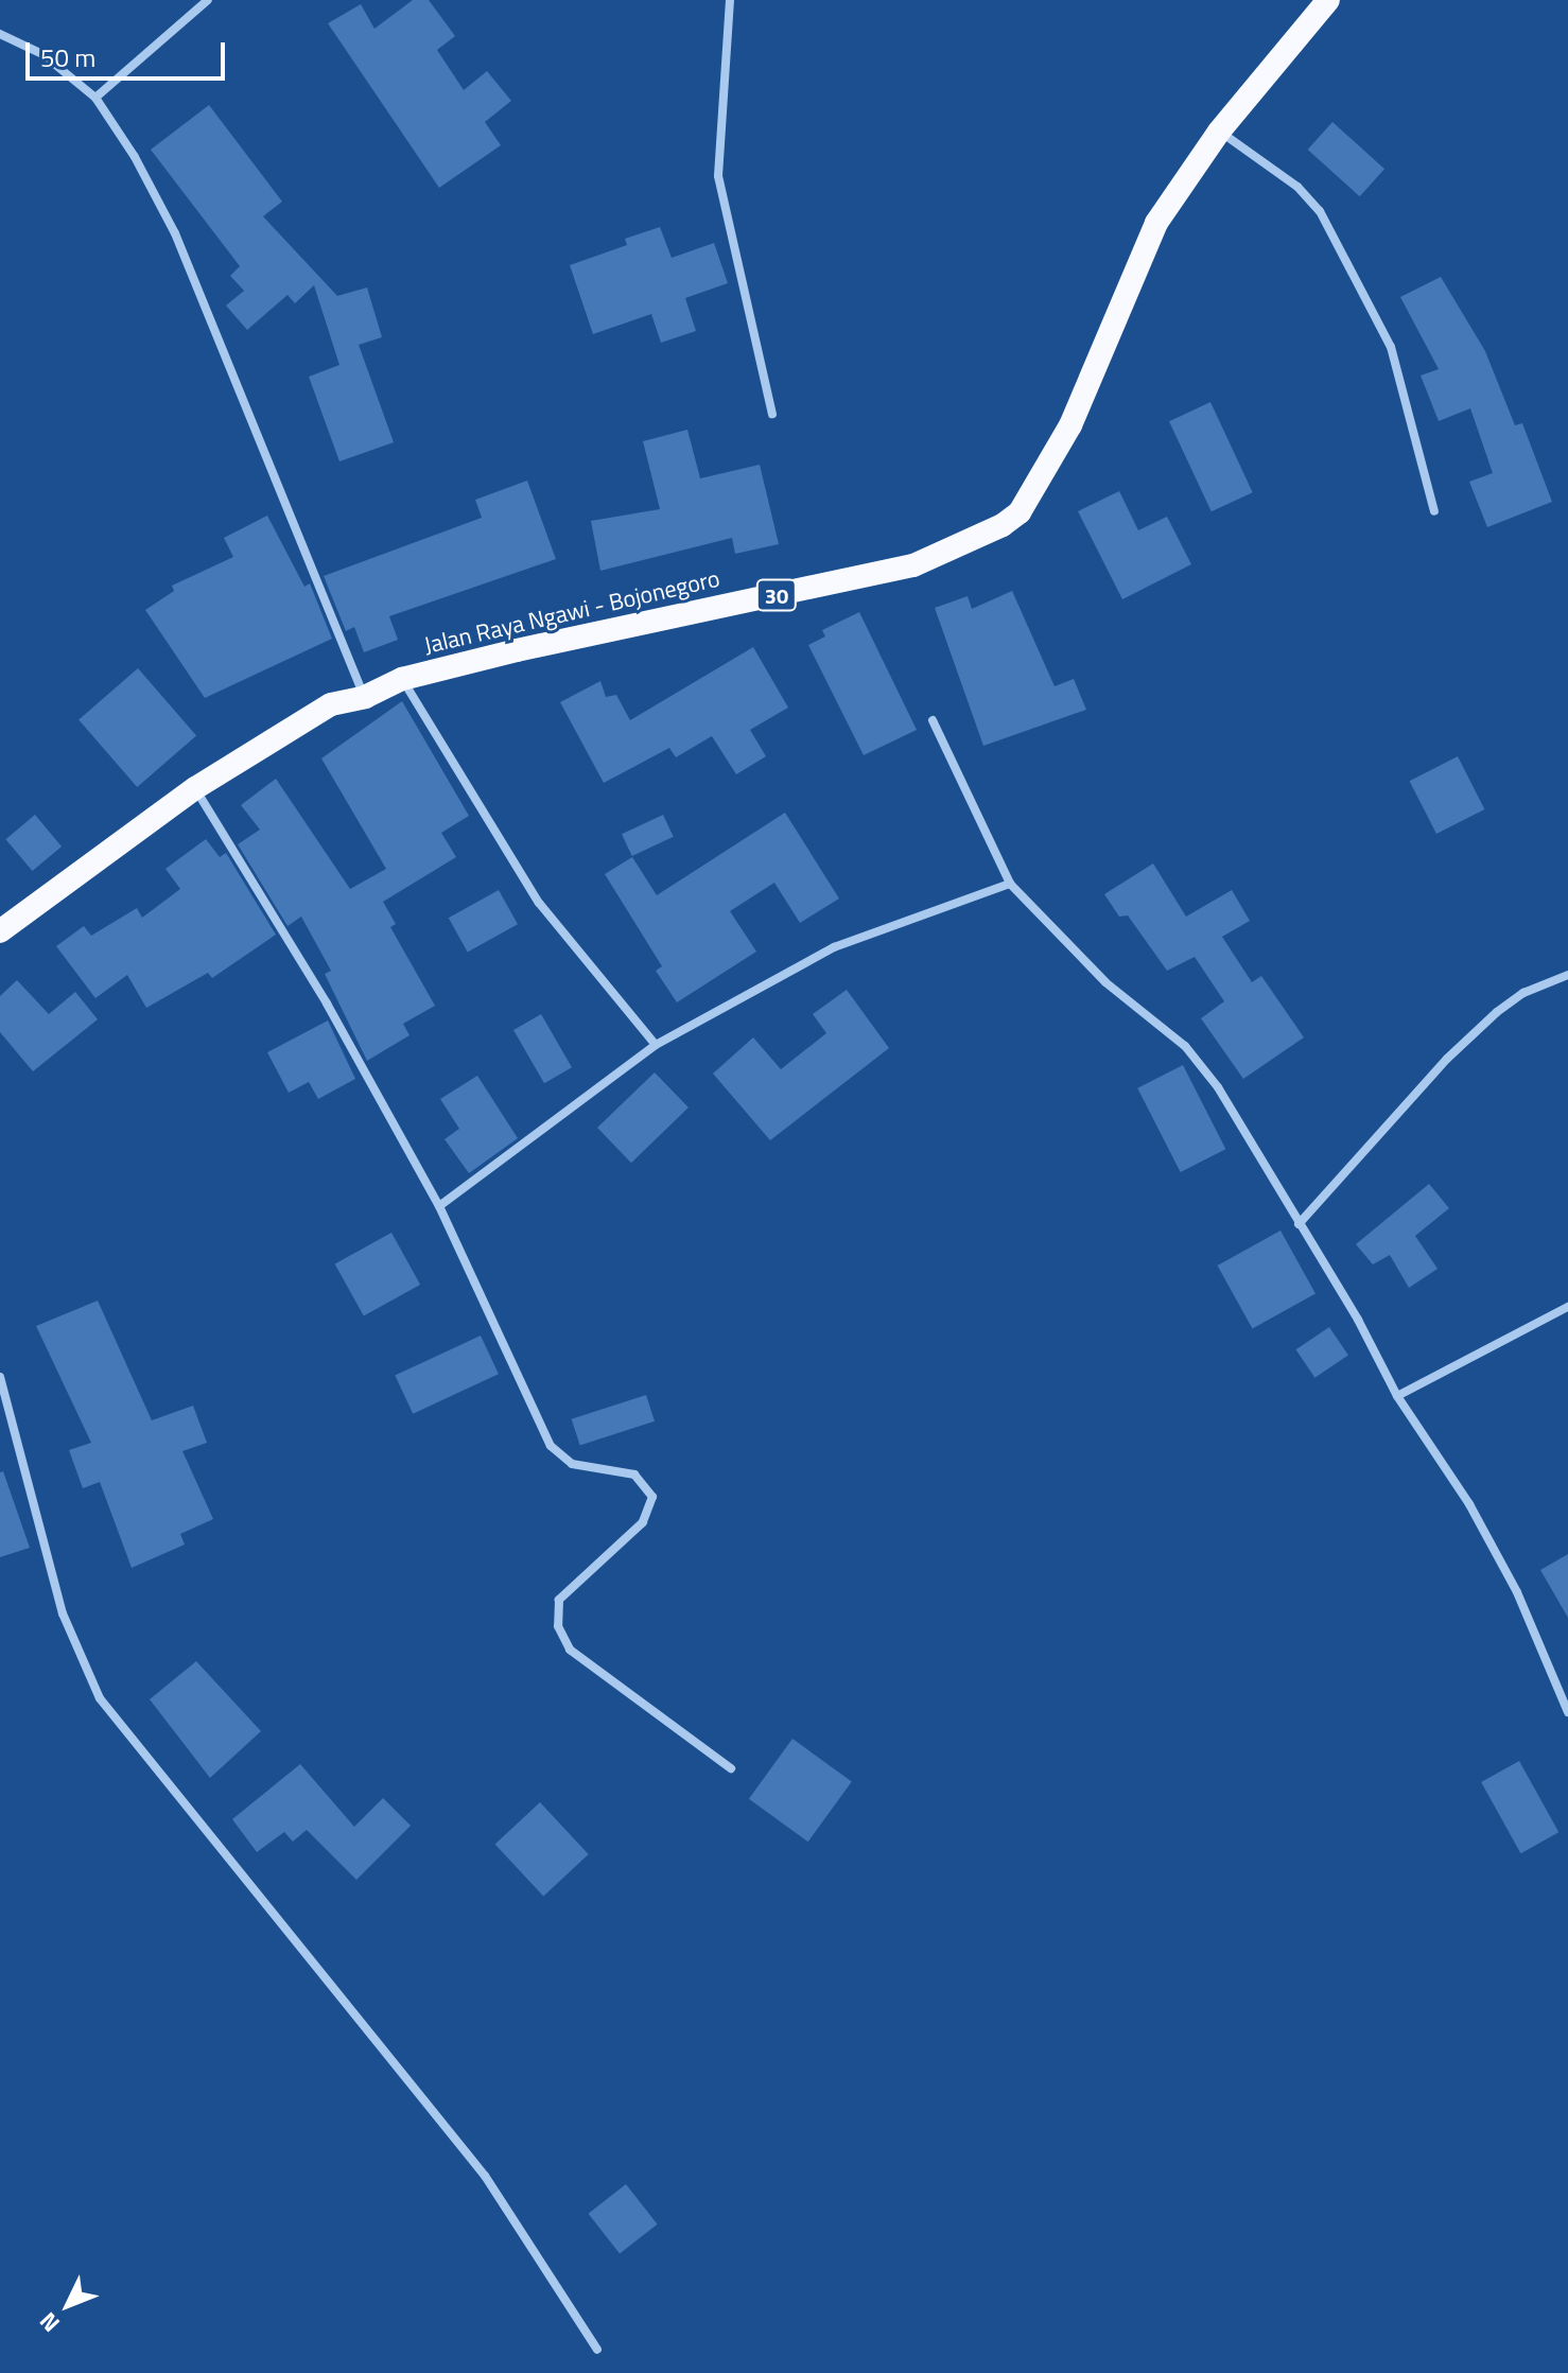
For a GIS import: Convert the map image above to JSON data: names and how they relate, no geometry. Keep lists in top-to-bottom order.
{
  "streets": {
    "highway": ["30", "Jalan Raya Ngawi - Bojonegoro"]
  },
  "scale_bar": "50 m",
  "north": "bottom left"
}
